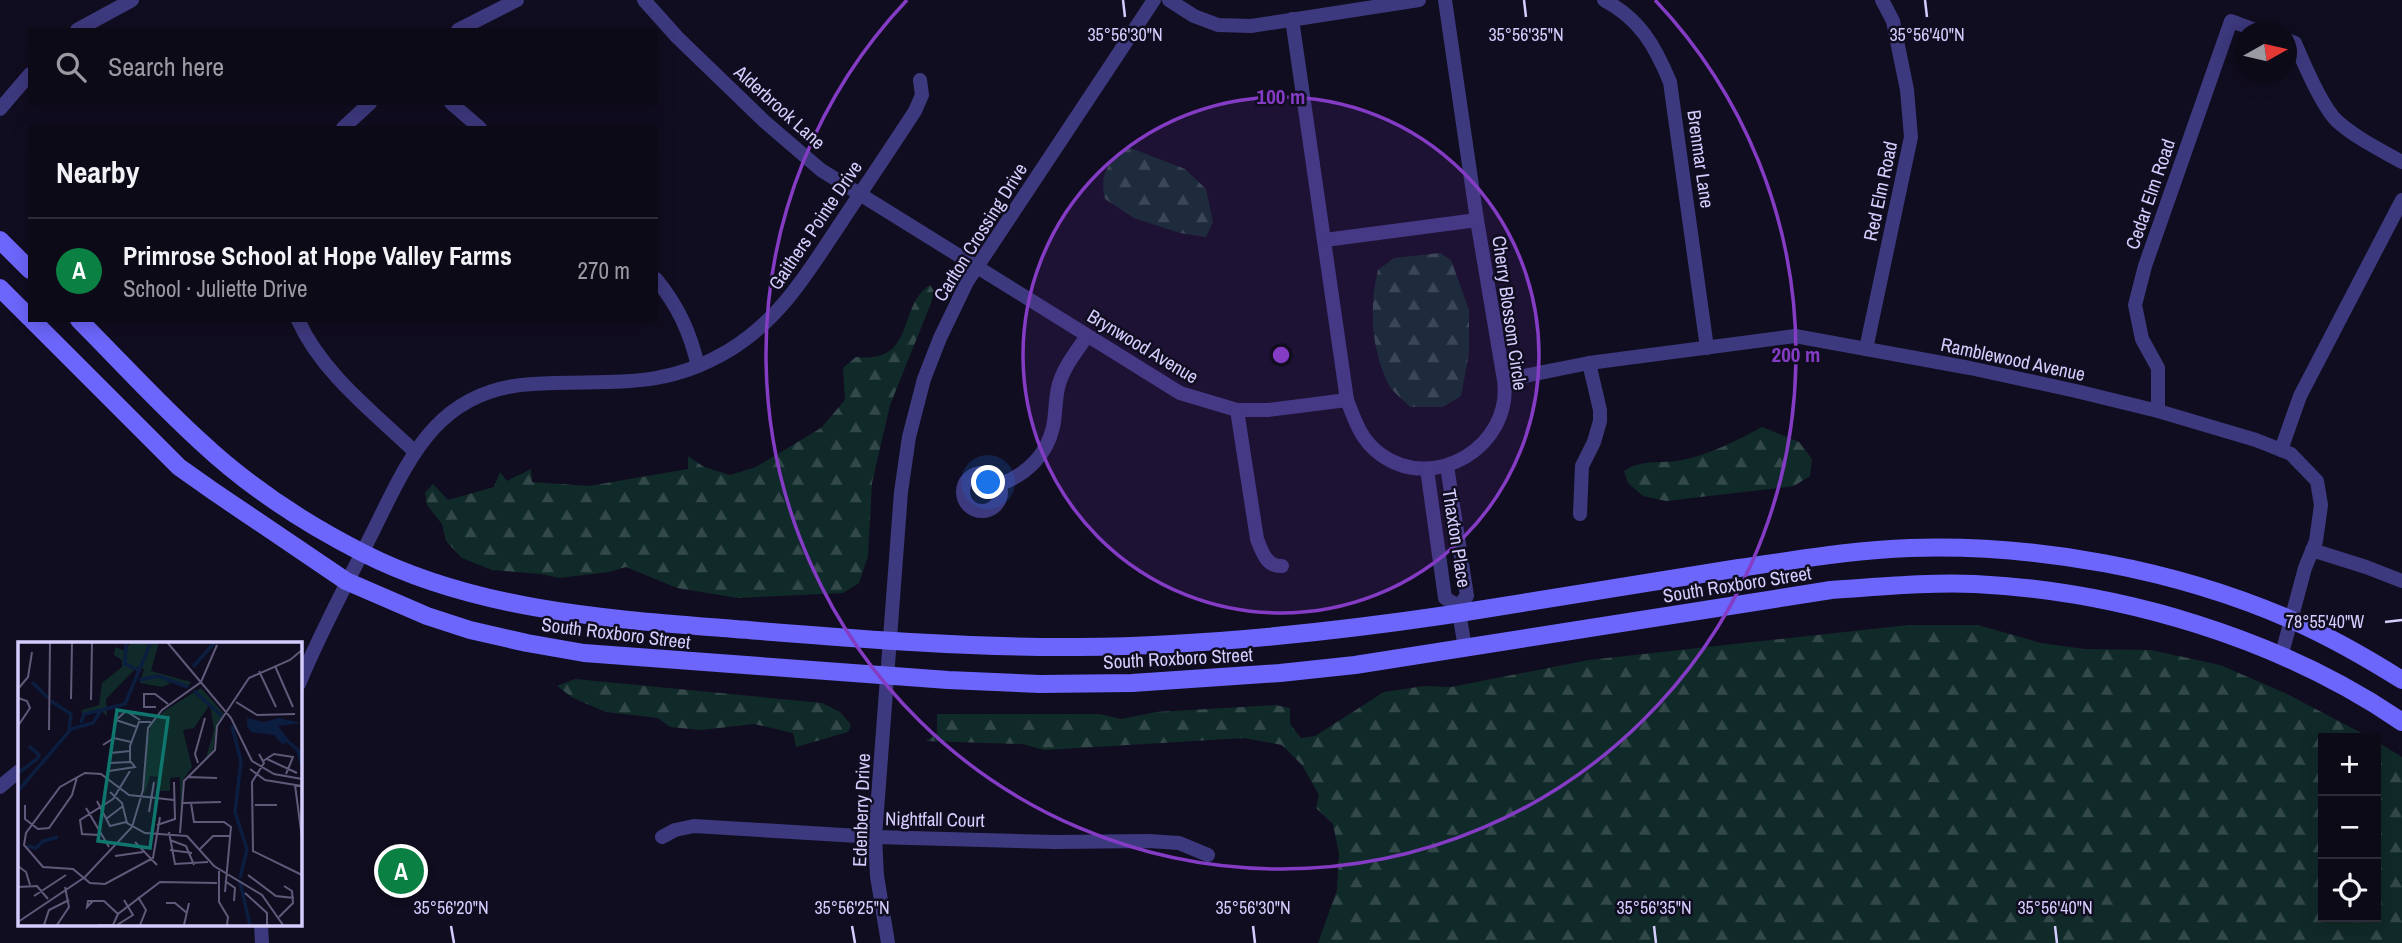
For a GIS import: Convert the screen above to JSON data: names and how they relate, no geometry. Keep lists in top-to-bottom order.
{
  "streets": {
    "street": [
      "Alderbrook Lane",
      "Brenmar Lane",
      "Red Elm Road",
      "Cedar Elm Road",
      "Gaithers Pointe Drive",
      "Carlton Crossing Drive",
      "Cherry Blossom Circle",
      "Brynwood Avenue",
      "Ramblewood Avenue",
      "Thaxton Place",
      "South Roxboro Street",
      "Edenberry Drive",
      "Nightfall Court"
    ]
  },
  "crossings": [
    ["Alderbrook Lane", "Gaithers Pointe Drive"],
    ["Alderbrook Lane", "Carlton Crossing Drive"],
    ["Alderbrook Lane", "Brynwood Avenue"],
    ["Brenmar Lane", "Ramblewood Avenue"],
    ["Red Elm Road", "Ramblewood Avenue"],
    ["Cedar Elm Road", "Ramblewood Avenue"],
    ["Gaithers Pointe Drive", "South Roxboro Street"],
    ["Carlton Crossing Drive", "Brynwood Avenue"],
    ["Carlton Crossing Drive", "South Roxboro Street"],
    ["Carlton Crossing Drive", "Edenberry Drive"],
    ["Cherry Blossom Circle", "Brynwood Avenue"],
    ["Cherry Blossom Circle", "Ramblewood Avenue"],
    ["Cherry Blossom Circle", "Thaxton Place"],
    ["Ramblewood Avenue", "South Roxboro Street"],
    ["Thaxton Place", "South Roxboro Street"],
    ["South Roxboro Street", "Edenberry Drive"],
    ["Edenberry Drive", "Nightfall Court"]
  ],
  "north": "right",
  "page": {
    "search": "Search here",
    "heading": "Nearby",
    "list": [
      {
        "mark": "A",
        "name": "Primrose School at Hope Valley Farms",
        "note": "School · Juliette Drive",
        "value": "270 m"
      }
    ],
    "map_buttons": ["+", "−"],
    "pins": "A"
  },
  "coordinates": [
    "35°56'30\"N",
    "35°56'35\"N",
    "35°56'40\"N",
    "78°55'40\"W",
    "35°56'20\"N",
    "35°56'25\"N"
  ],
  "rings": ["100 m", "200 m"]
}
